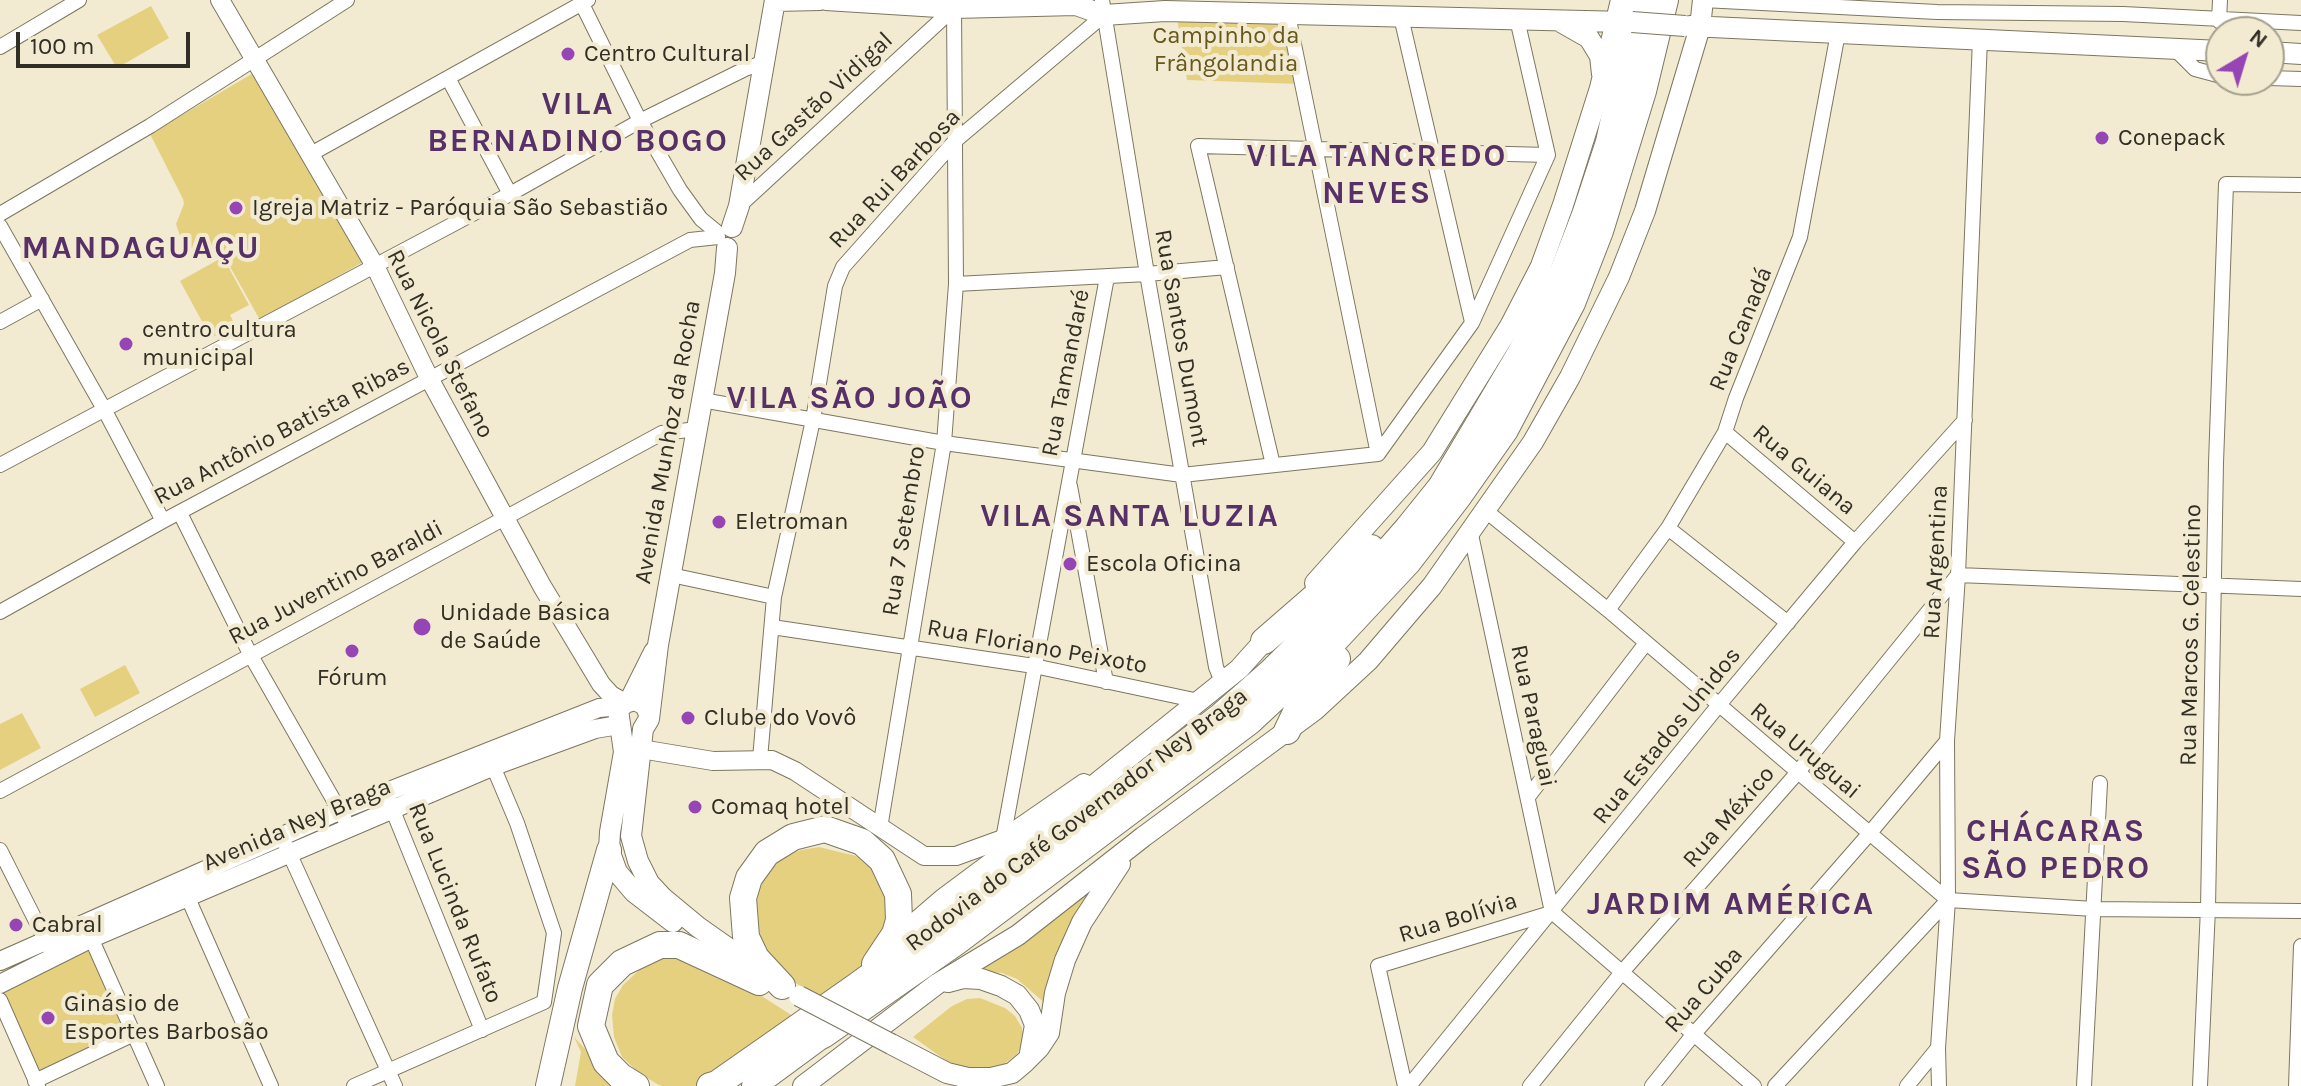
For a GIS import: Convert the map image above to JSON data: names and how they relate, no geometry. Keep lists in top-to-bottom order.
{
  "streets": {
    "highway": ["Rodovia do Café Governador Ney Braga"],
    "main road": ["Avenida Munhoz da Rocha"],
    "street": [
      "Rua Gastão Vidigal",
      "Rua Rui Barbosa",
      "Rua Canadá",
      "Rua Santos Dumont",
      "Rua Nicola Stefano",
      "Rua Tamandaré",
      "Rua Antônio Batista Ribas",
      "Rua Guiana",
      "Rua 7 Setembro",
      "Rua Argentina",
      "Rua Juventino Baraldi",
      "Rua Marcos G. Celestino",
      "Rua Floriano Peixoto",
      "Rua Paraguai",
      "Rua Estados Unidos",
      "Rua Uruguai",
      "Rua México",
      "Avenida Ney Braga",
      "Rua Lucinda Rufato",
      "Rua Bolívia",
      "Rua Cuba"
    ]
  },
  "crossings": [
    ["Rua Gastão Vidigal", "Avenida Munhoz da Rocha"],
    ["Rua Gastão Vidigal", "Rua 7 Setembro"],
    ["Rua Rui Barbosa", "Rua Santos Dumont"],
    ["Rua Rui Barbosa", "Rua 7 Setembro"],
    ["Rua Rui Barbosa", "Rua Floriano Peixoto"],
    ["Rua Canadá", "Rua Guiana"],
    ["Rua Canadá", "Rua Uruguai"],
    ["Rua Nicola Stefano", "Rua Antônio Batista Ribas"],
    ["Rua Nicola Stefano", "Rua Juventino Baraldi"],
    ["Rua Nicola Stefano", "Avenida Ney Braga"],
    ["Rua Tamandaré", "Rua Floriano Peixoto"],
    ["Rua Antônio Batista Ribas", "Avenida Munhoz da Rocha"],
    ["Avenida Munhoz da Rocha", "Rua Juventino Baraldi"],
    ["Rua Guiana", "Rua Estados Unidos"],
    ["Rua 7 Setembro", "Rua Floriano Peixoto"],
    ["Rua Argentina", "Rua Estados Unidos"],
    ["Rua Argentina", "Rua Uruguai"],
    ["Rua Argentina", "Rua México"],
    ["Rua Argentina", "Rua Cuba"],
    ["Rua Paraguai", "Rua Estados Unidos"],
    ["Rua Paraguai", "Rua Bolívia"],
    ["Rua Estados Unidos", "Rua Uruguai"],
    ["Rua Estados Unidos", "Rua Bolívia"],
    ["Rua Uruguai", "Rua México"],
    ["Rua Uruguai", "Rua Cuba"],
    ["Avenida Ney Braga", "Rua Lucinda Rufato"]
  ],
  "districts": [
    "VILA BERNADINO BOGO",
    "VILA TANCREDO NEVES",
    "MANDAGUAÇU",
    "VILA SÃO JOÃO",
    "VILA SANTA LUZIA",
    "CHÁCARAS SÃO PEDRO",
    "JARDIM AMÉRICA"
  ],
  "parks": ["Campinho da Frângolandia"],
  "places": [
    "Centro Cultural",
    "Conepack",
    "Igreja Matriz - Paróquia São Sebastião",
    "centro cultura municipal",
    "Eletroman",
    "Escola Oficina",
    "Unidade Básica de Saúde",
    "Fórum",
    "Clube do Vovô",
    "Comaq hotel",
    "Cabral",
    "Ginásio de Esportes Barbosão"
  ],
  "scale_bar": "100 m",
  "north": "top right"
}
